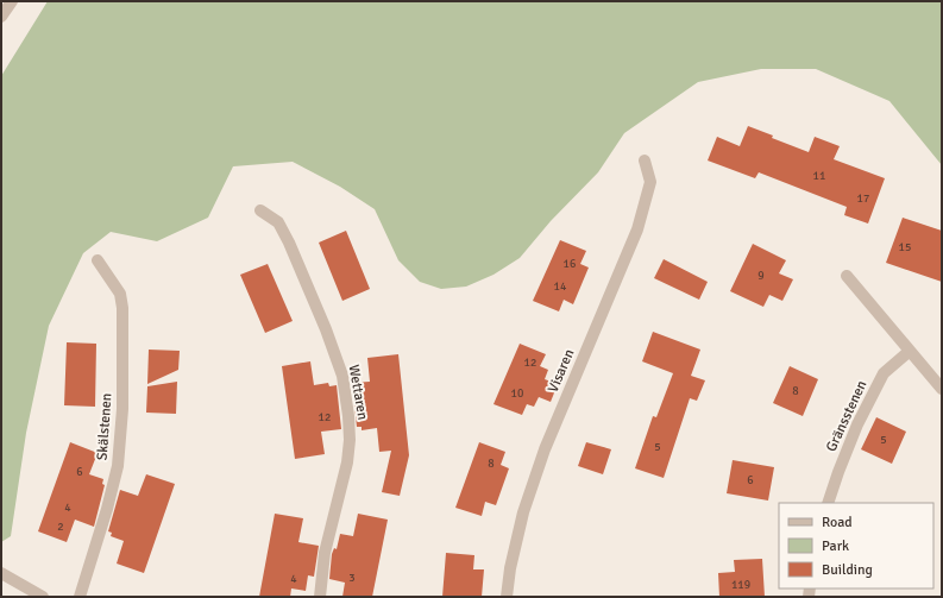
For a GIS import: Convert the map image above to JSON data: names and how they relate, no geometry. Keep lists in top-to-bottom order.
{
  "streets": {
    "street": [
      "Visaren",
      "Wettaren",
      "Gränsstenen",
      "Skälstenen"
    ]
  },
  "house_numbers": [
    "11",
    "17",
    "15",
    "16",
    "9",
    "14",
    "12",
    "8",
    "10",
    "12",
    "5",
    "5",
    "8",
    "6",
    "6",
    "4",
    "2",
    "3",
    "4",
    "119"
  ],
  "legend": ["Road", "Park", "Building"]
}
